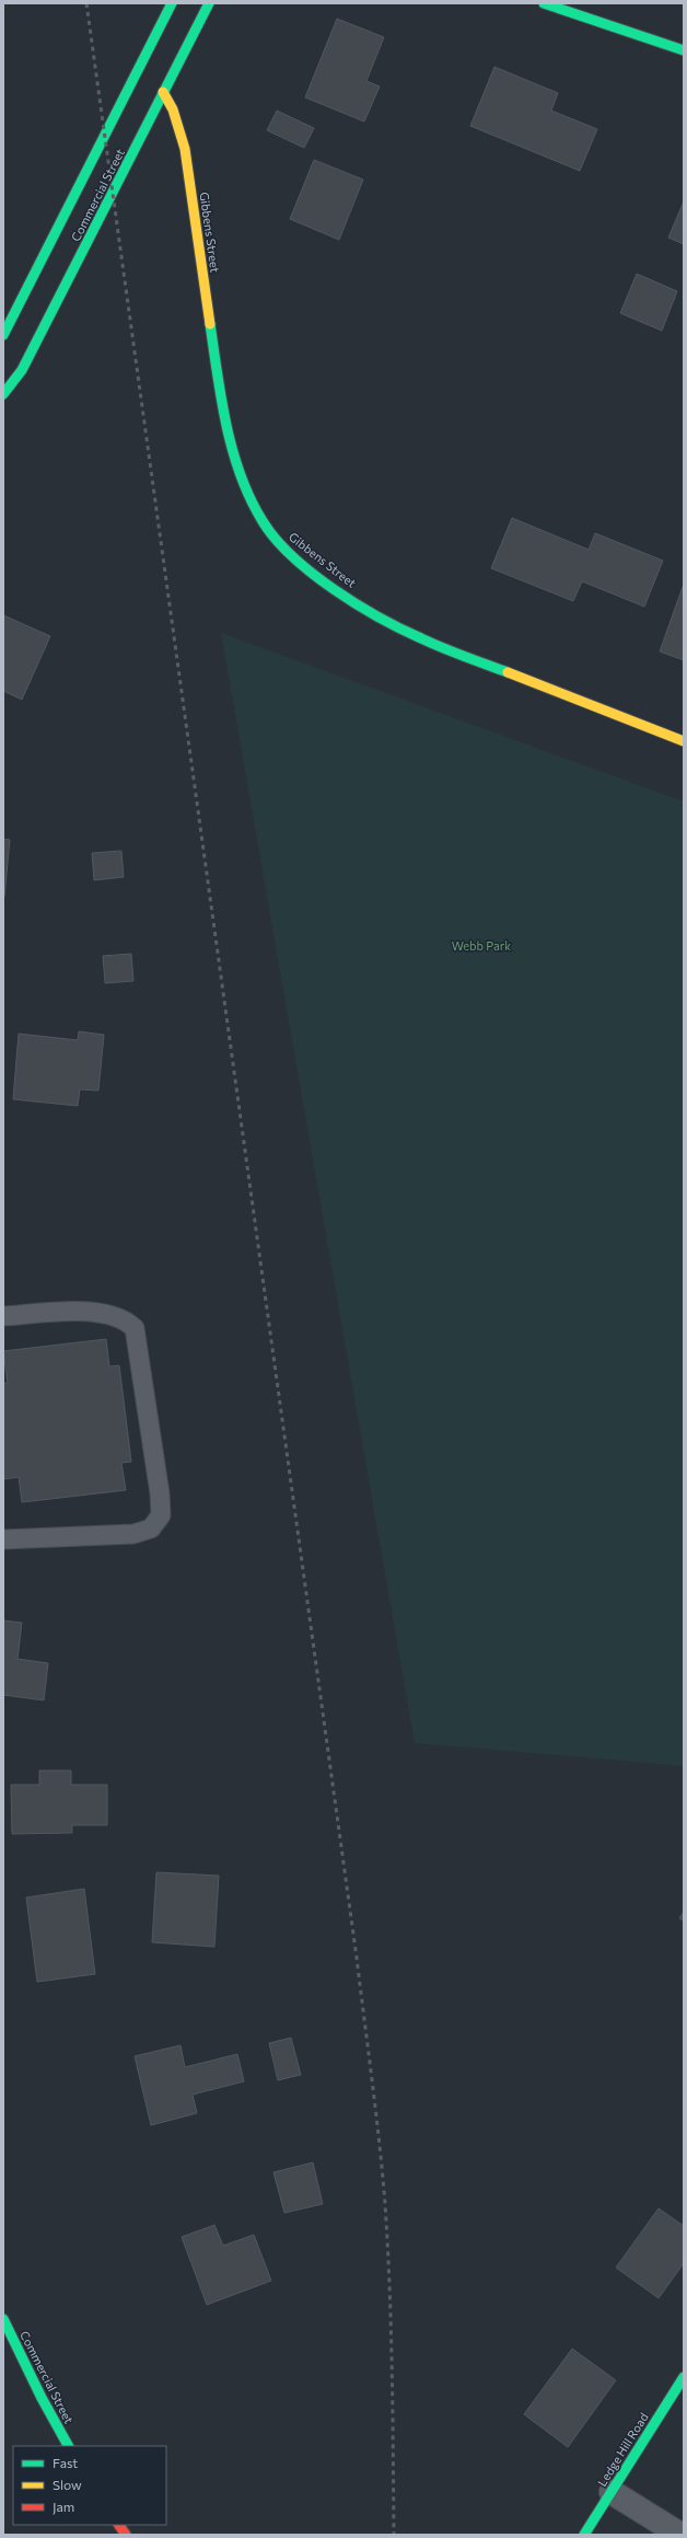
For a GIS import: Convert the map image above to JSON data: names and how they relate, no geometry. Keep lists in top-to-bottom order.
{
  "streets": {
    "street": ["Commercial Street", "Gibbens Street", "Ledge Hill Road"]
  },
  "crossings": [
    ["Commercial Street", "Gibbens Street"]
  ],
  "parks": ["Webb Park"],
  "legend": ["Fast", "Slow", "Jam"]
}
